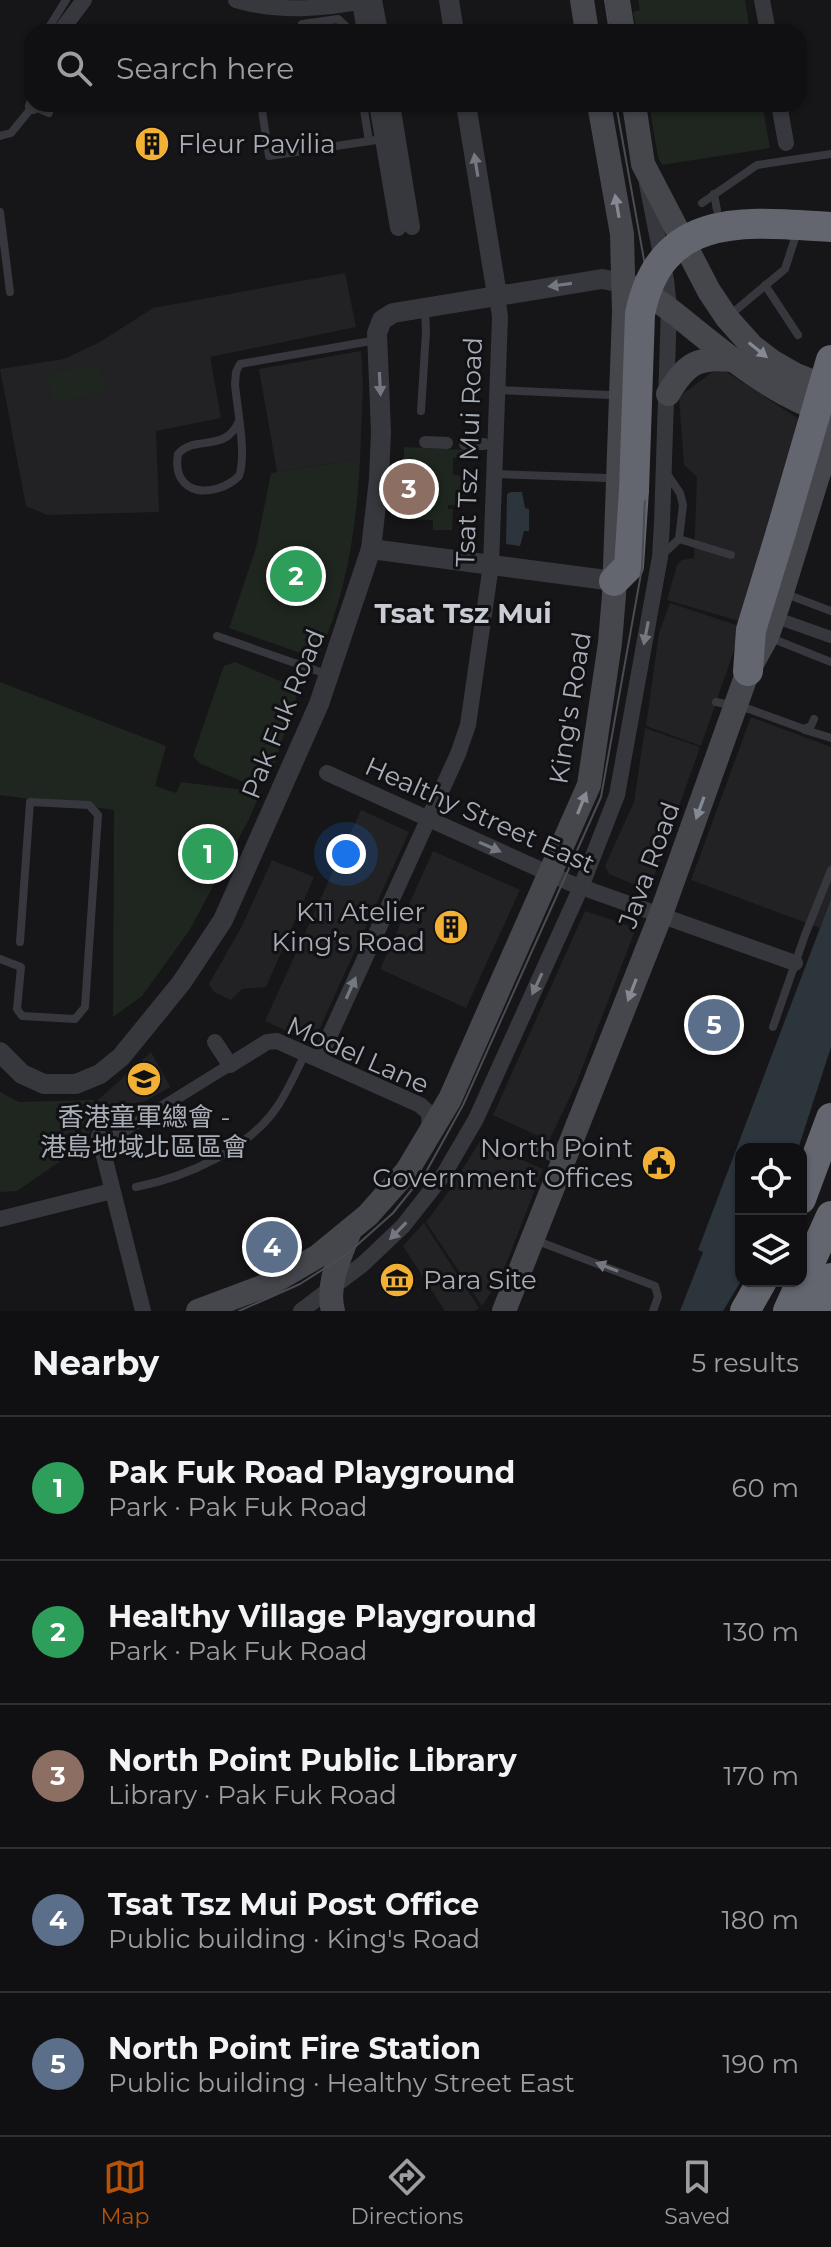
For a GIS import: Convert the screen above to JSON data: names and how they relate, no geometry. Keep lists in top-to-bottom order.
{
  "streets": {
    "main road": ["King's Road", "Java Road"],
    "street": [
      "Tsat Tsz Mui Road",
      "Pak Fuk Road",
      "Healthy Street East",
      "Model Lane"
    ]
  },
  "crossings": [
    ["Tsat Tsz Mui Road", "Healthy Street East"],
    ["Tsat Tsz Mui Road", "Model Lane"],
    ["King's Road", "Healthy Street East"],
    ["King's Road", "Model Lane"],
    ["Healthy Street East", "Java Road"]
  ],
  "one_way": ["Tsat Tsz Mui Road", "Java Road"],
  "districts": ["Tsat Tsz Mui"],
  "places": {
    "building": ["Fleur Pavilia", "K11 Atelier King’s Road"],
    "school or university": ["香港童軍總會 - 港島地域北區區會"],
    "public building": ["North Point Government Offices"],
    "museum": ["Para Site"]
  },
  "page": {
    "search": "Search here",
    "pins": [
      "3",
      "2",
      "1",
      "5",
      "4"
    ],
    "heading": ["Nearby", "5 results"],
    "list": [
      {
        "mark": "1",
        "name": "Pak Fuk Road Playground",
        "note": "Park · Pak Fuk Road",
        "value": "60 m"
      },
      {
        "mark": "2",
        "name": "Healthy Village Playground",
        "note": "Park · Pak Fuk Road",
        "value": "130 m"
      },
      {
        "mark": "3",
        "name": "North Point Public Library",
        "note": "Library · Pak Fuk Road",
        "value": "170 m"
      },
      {
        "mark": "4",
        "name": "Tsat Tsz Mui Post Office",
        "note": "Public building · King's Road",
        "value": "180 m"
      },
      {
        "mark": "5",
        "name": "North Point Fire Station",
        "note": "Public building · Healthy Street East",
        "value": "190 m"
      }
    ],
    "nav": ["Map", "Directions", "Saved"]
  }
}
